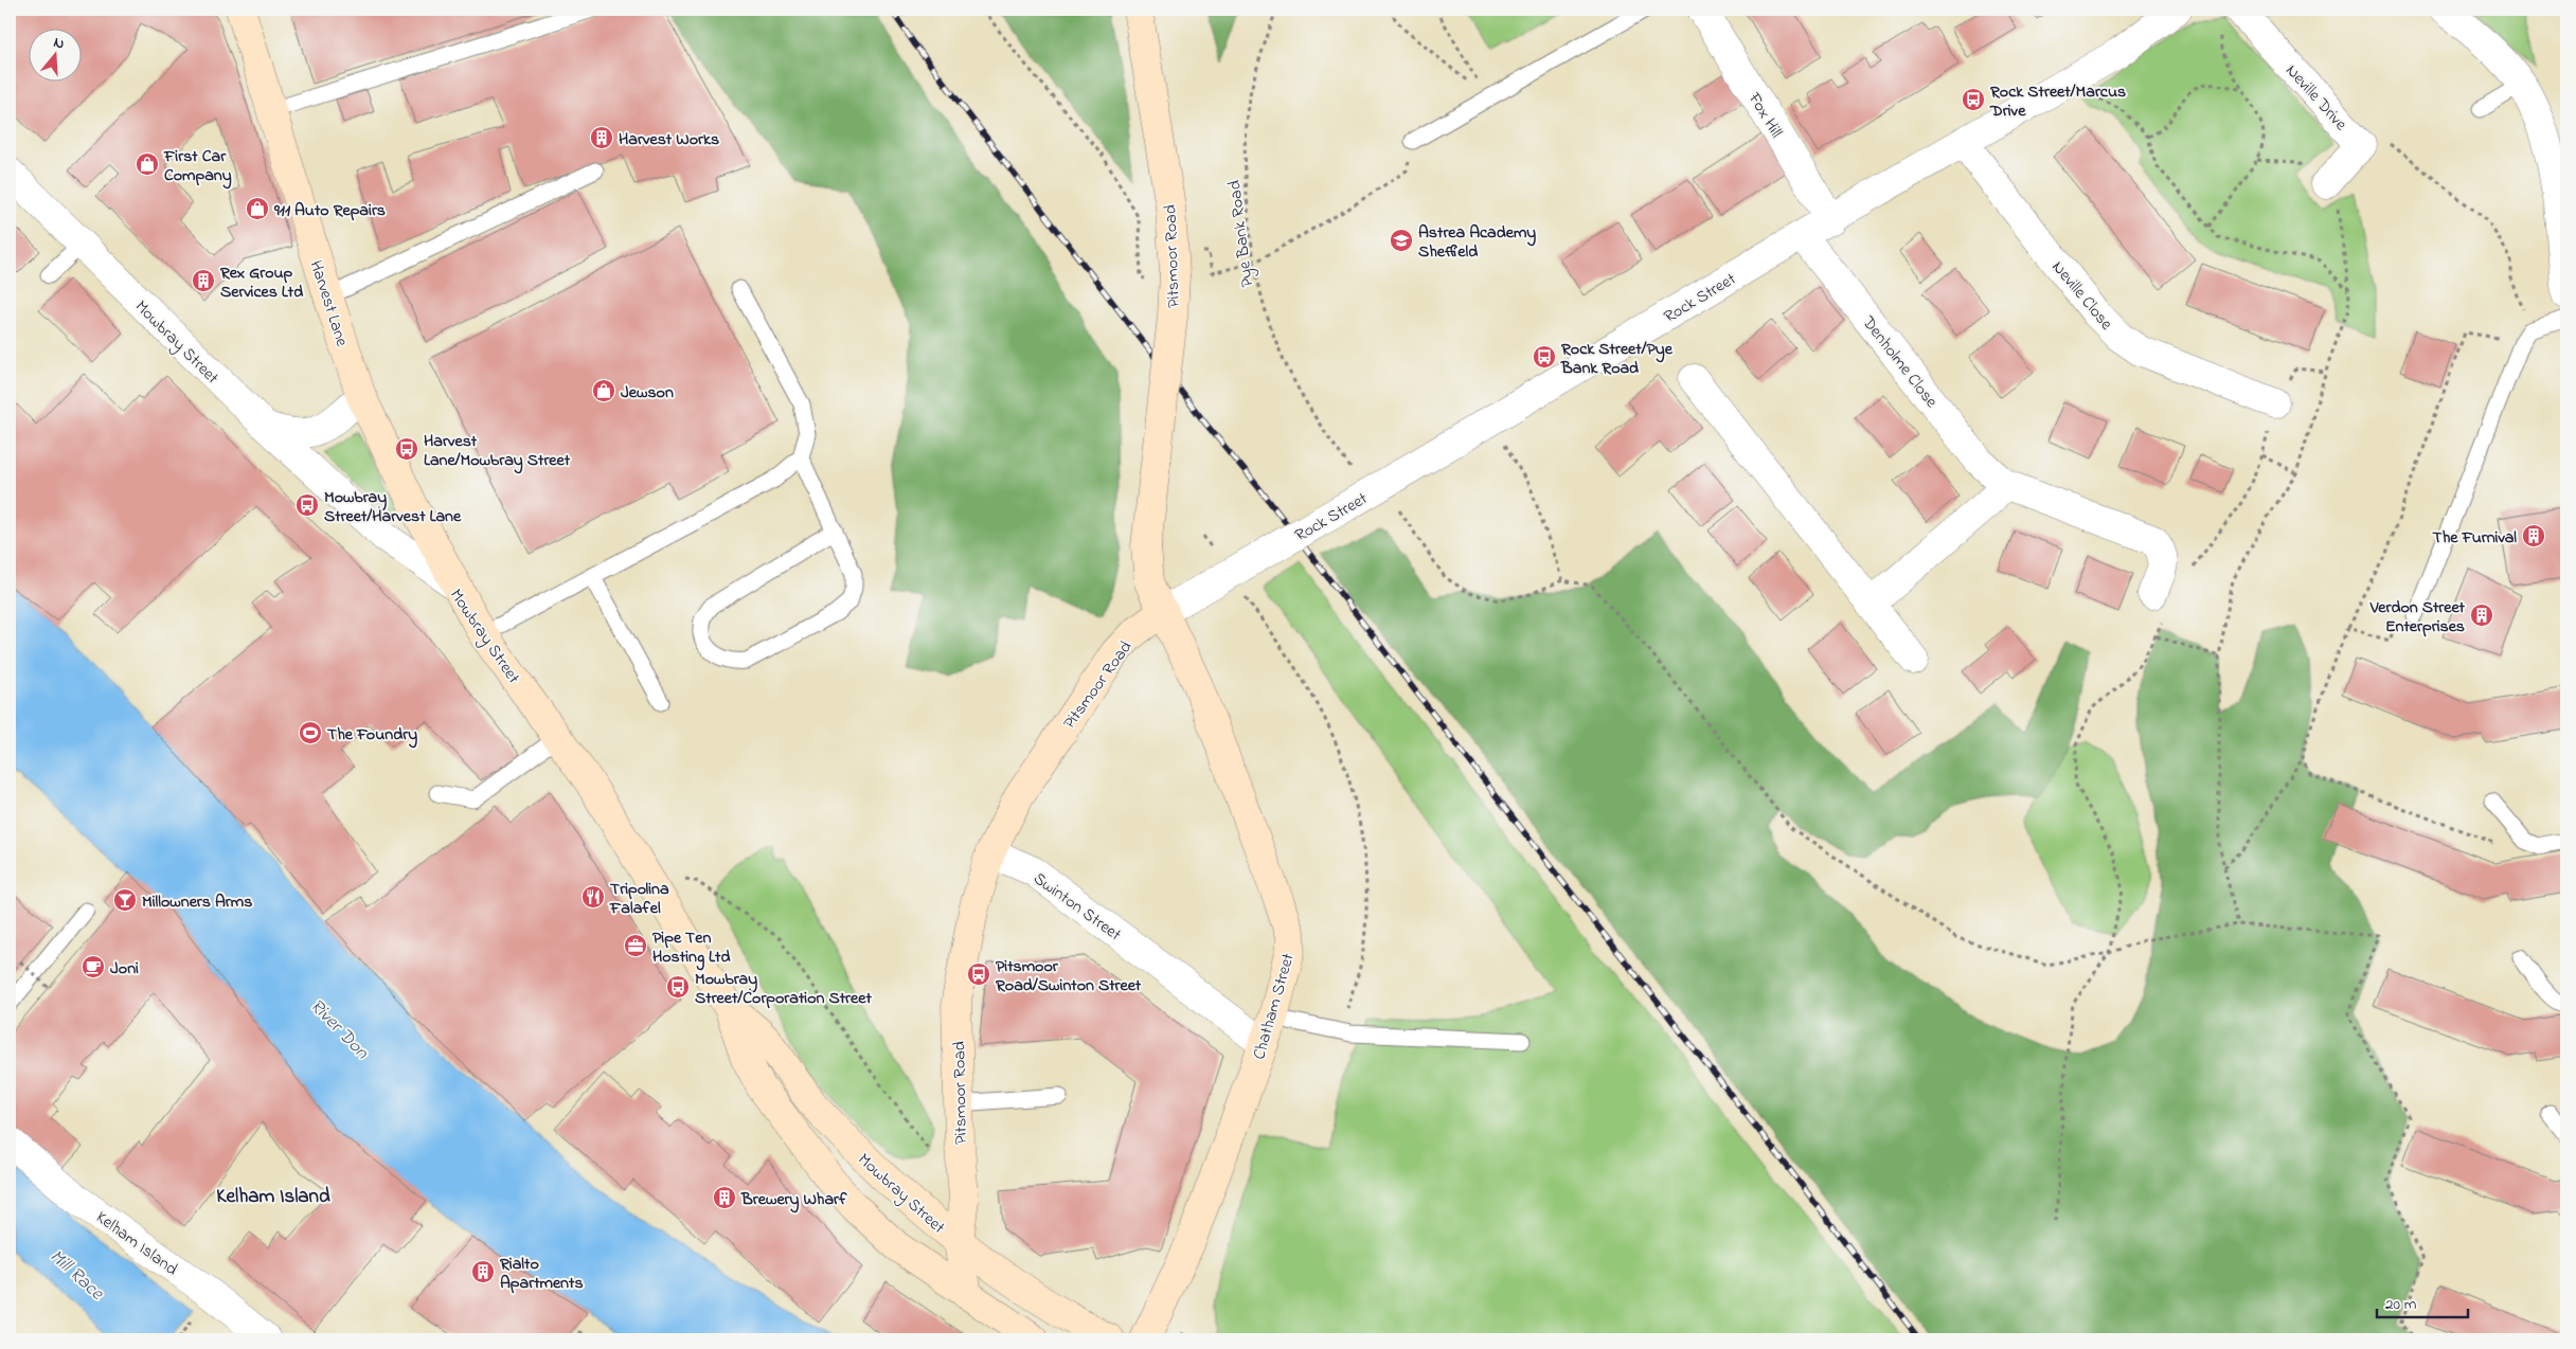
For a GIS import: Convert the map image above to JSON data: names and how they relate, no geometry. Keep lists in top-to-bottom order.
{
  "streets": {
    "main road": [
      "Pitsmoor Road",
      "Harvest Lane",
      "Mowbray Street",
      "Chatham Street"
    ],
    "street": [
      "Neville Drive",
      "Fox Hill",
      "Neville Close",
      "Rock Street",
      "Denholme Close",
      "Swinton Street",
      "Kelham Island"
    ],
    "path": ["Pye Bank Road"]
  },
  "crossings": [
    ["Fox Hill", "Rock Street"],
    ["Pye Bank Road", "Rock Street"],
    ["Pitsmoor Road", "Rock Street"],
    ["Pitsmoor Road", "Mowbray Street"],
    ["Pitsmoor Road", "Swinton Street"],
    ["Pitsmoor Road", "Chatham Street"],
    ["Neville Close", "Rock Street"],
    ["Rock Street", "Denholme Close"],
    ["Rock Street", "Chatham Street"],
    ["Harvest Lane", "Mowbray Street"],
    ["Swinton Street", "Chatham Street"]
  ],
  "districts": ["Kelham Island"],
  "water": ["River Don", "Mill Race"],
  "places": {
    "bus stop": [
      "Rock Street/Marcus Drive",
      "Rock Street/Pye Bank Road",
      "Harvest Lane/Mowbray Street",
      "Mowbray Street/Harvest Lane",
      "Pitsmoor Road/Swinton Street",
      "Mowbray Street/Corporation Street"
    ],
    "building": [
      "Harvest Works",
      "Rex Group Services Ltd",
      "The Furnival",
      "Verdon Street Enterprises",
      "Brewery Wharf",
      "Rialto Apartments"
    ],
    "shop": ["First Car Company", "911 Auto Repairs", "Jewson"],
    "school or university": ["Astrea Academy Sheffield"],
    "sports": ["The Foundry"],
    "restaurant": ["Tripolina Falafel"],
    "bar": ["Millowners Arms"],
    "office": ["Pipe Ten Hosting Ltd"],
    "cafe": ["Joni"]
  },
  "scale_bar": "20 m",
  "north": "top"
}
